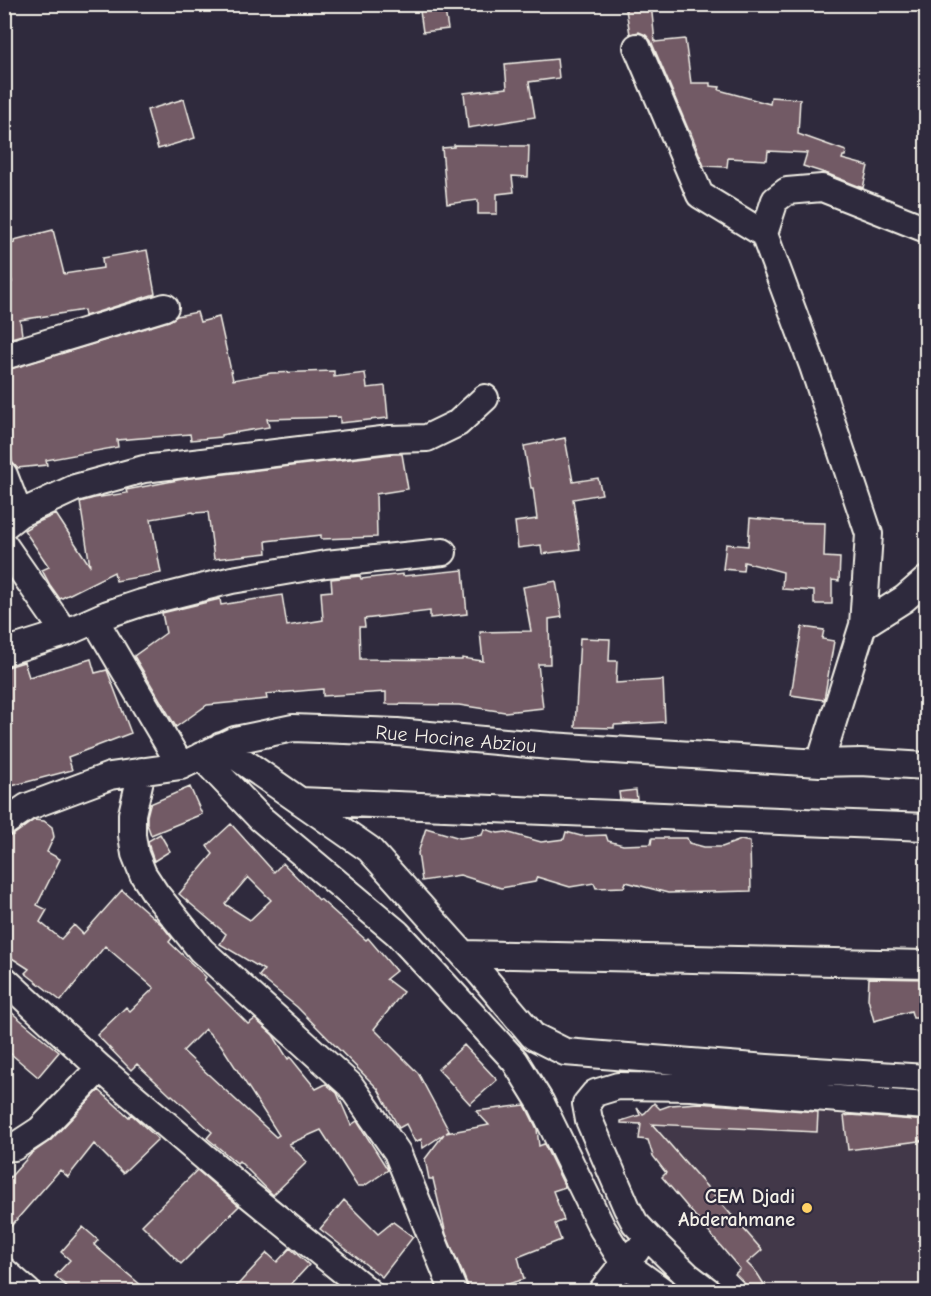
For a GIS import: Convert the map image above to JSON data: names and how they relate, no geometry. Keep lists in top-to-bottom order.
{
  "streets": {
    "street": ["Rue Hocine Abziou"]
  },
  "places": ["CEM Djadi Abderahmane"]
}
